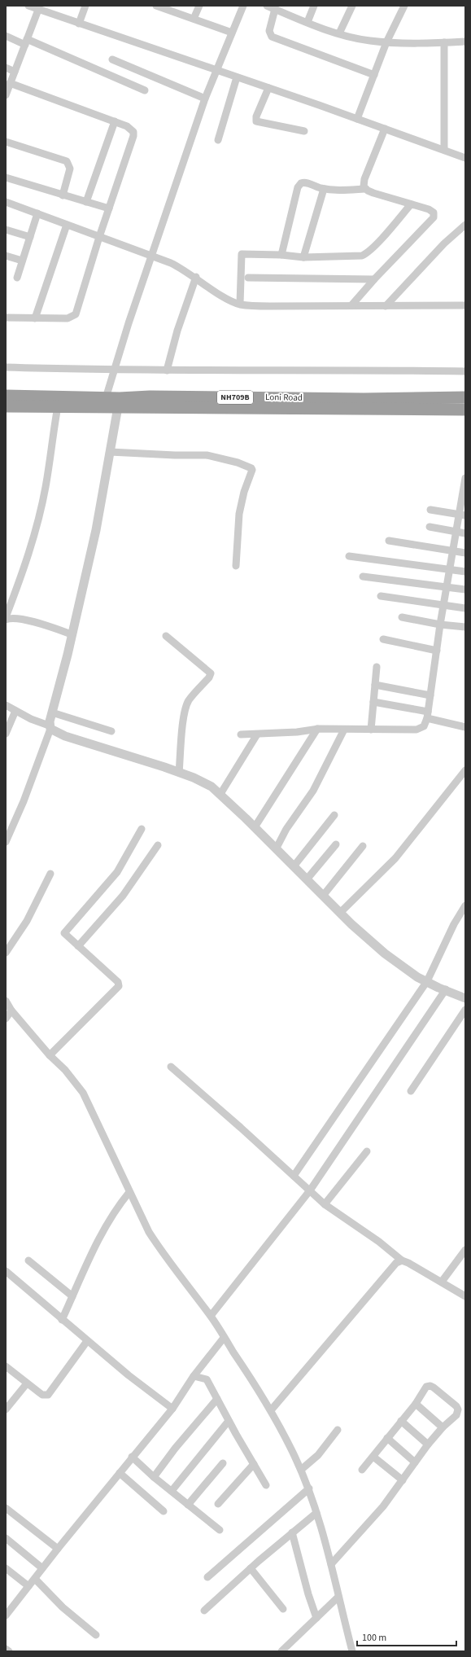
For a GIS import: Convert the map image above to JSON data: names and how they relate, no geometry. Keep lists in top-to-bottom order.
{
  "streets": {
    "highway": ["NH709B", "Loni Road"]
  },
  "scale_bar": "100 m"
}
